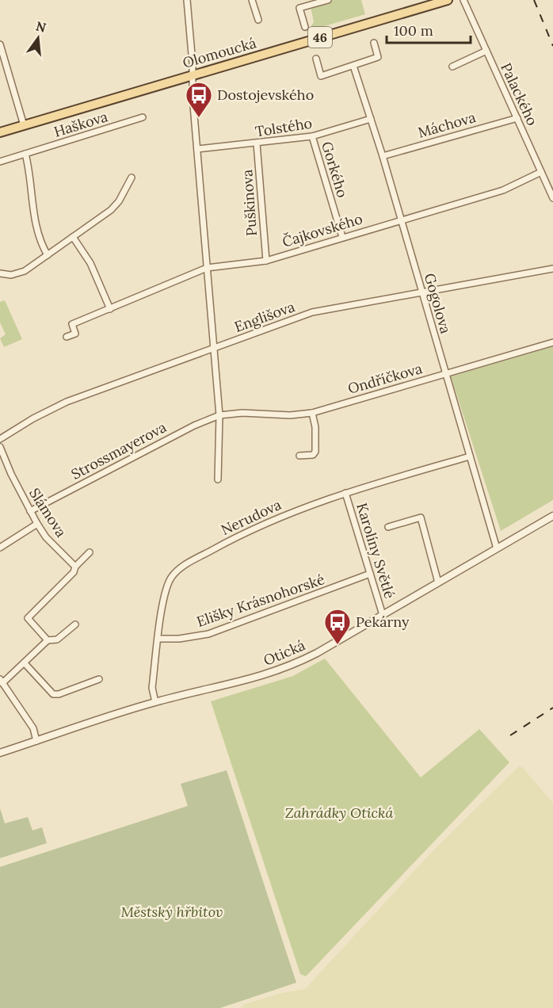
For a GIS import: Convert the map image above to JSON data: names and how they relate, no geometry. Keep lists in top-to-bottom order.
{
  "streets": {
    "main road": ["46", "Olomoucká"],
    "street": [
      "Palackého",
      "Haškova",
      "Máchova",
      "Tolstého",
      "Gorkého",
      "Puškinova",
      "Čajkovského",
      "Gogolova",
      "Englišova",
      "Ondříčkova",
      "Strossmayerova",
      "Slámova",
      "Nerudova",
      "Karolíny Světlé",
      "Elišky Krásnohorské",
      "Otická"
    ]
  },
  "crossings": [
    ["Palackého", "Máchova"],
    ["Palackého", "Čajkovského"],
    ["Máchova", "Gogolova"],
    ["Tolstého", "Gorkého"],
    ["Tolstého", "Puškinova"],
    ["Tolstého", "Gogolova"],
    ["Gorkého", "Čajkovského"],
    ["Puškinova", "Čajkovského"],
    ["Čajkovského", "Gogolova"],
    ["Gogolova", "Englišova"],
    ["Gogolova", "Ondříčkova"],
    ["Gogolova", "Nerudova"],
    ["Gogolova", "Otická"],
    ["Ondříčkova", "Strossmayerova"],
    ["Strossmayerova", "Slámova"],
    ["Nerudova", "Karolíny Světlé"],
    ["Nerudova", "Elišky Krásnohorské"],
    ["Nerudova", "Otická"],
    ["Karolíny Světlé", "Elišky Krásnohorské"],
    ["Karolíny Světlé", "Otická"]
  ],
  "parks": ["Zahrádky Otická", "Městský hřbitov"],
  "places": {
    "bus stop": ["Dostojevského", "Pekárny"]
  },
  "scale_bar": "100 m",
  "north": "top"
}
